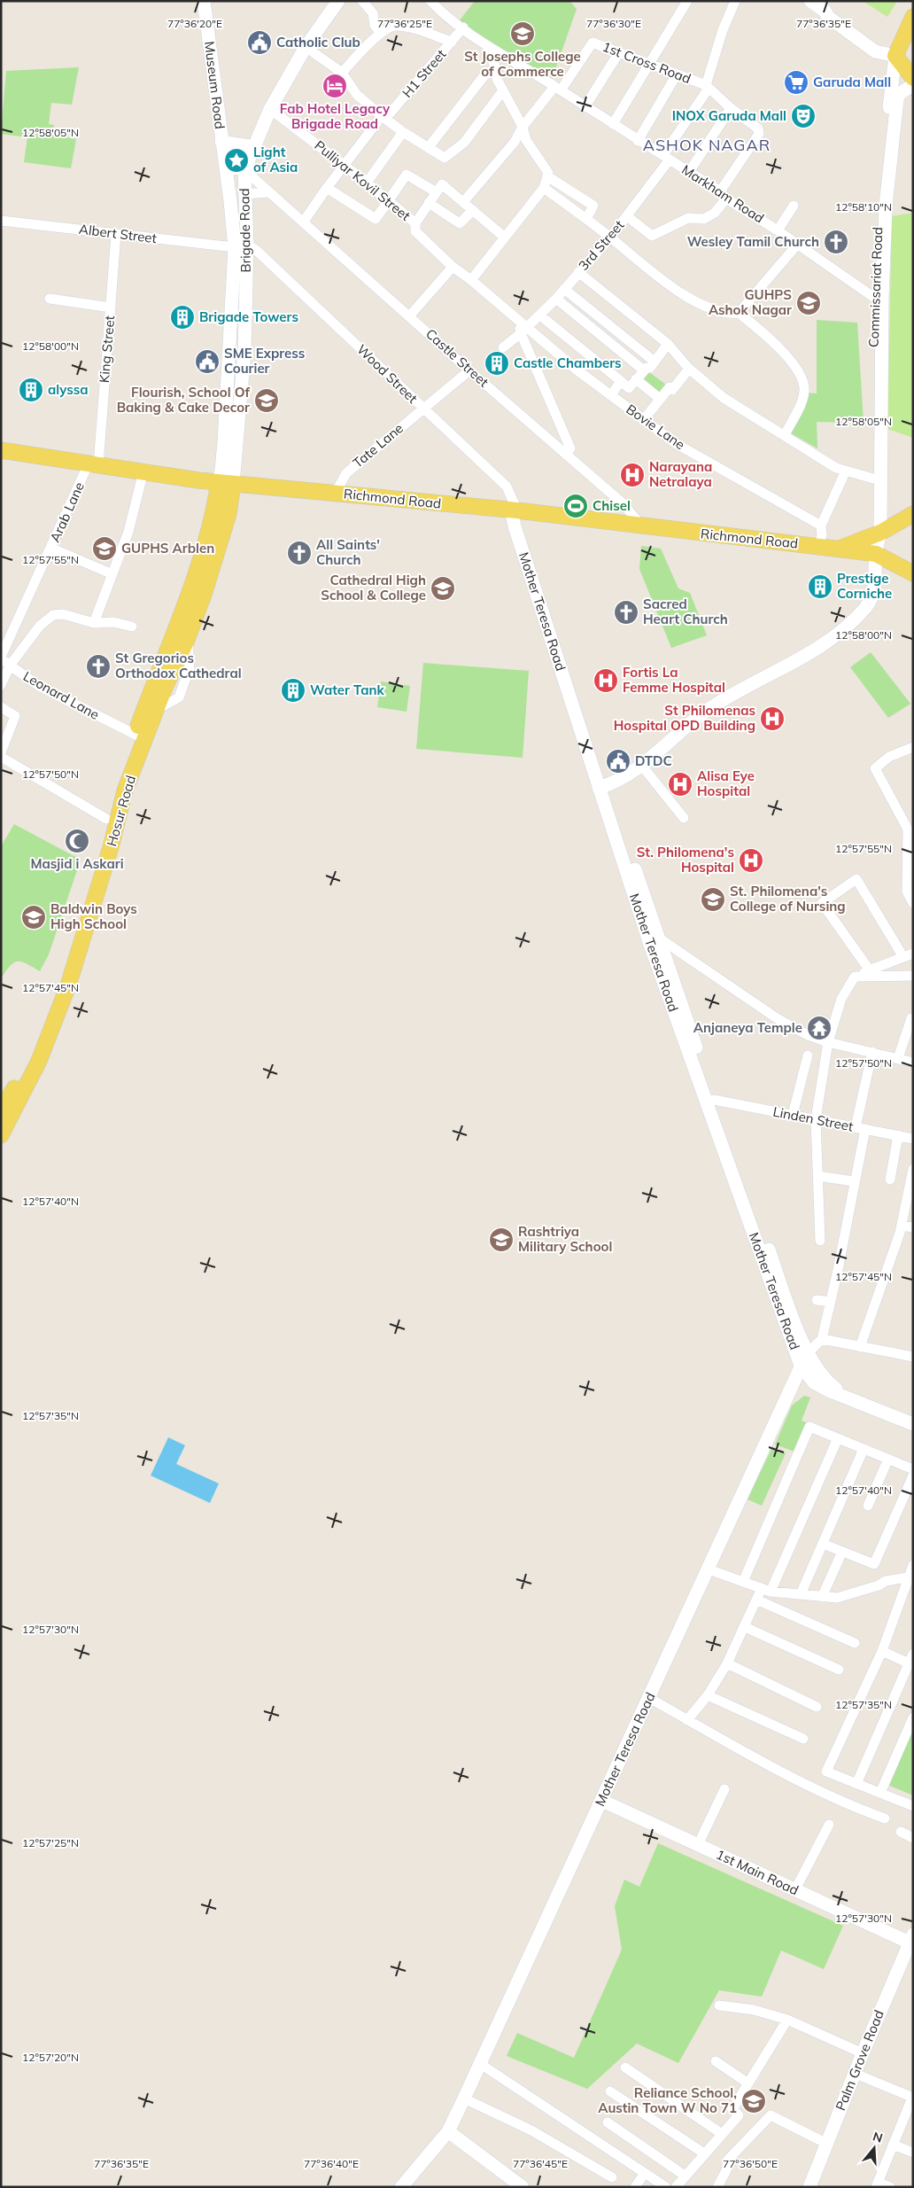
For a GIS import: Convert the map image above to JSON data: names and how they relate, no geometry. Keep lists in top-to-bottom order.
{
  "streets": {
    "main road": ["Commissariat Road", "Richmond Road", "Hosur Road"],
    "street": [
      "1st Cross Road",
      "H1 Street",
      "Museum Road",
      "Pulliyar Kovil Street",
      "Markham Road",
      "Brigade Road",
      "Albert Street",
      "3rd Street",
      "King Street",
      "Castle Street",
      "Wood Street",
      "Bovie Lane",
      "Tate Lane",
      "Arab Lane",
      "Mother Teresa Road",
      "Leonard Lane",
      "Linden Street",
      "1st Main Road",
      "Palm Grove Road"
    ]
  },
  "crossings": [
    ["1st Cross Road", "Markham Road"],
    ["1st Cross Road", "3rd Street"],
    ["H1 Street", "Pulliyar Kovil Street"],
    ["H1 Street", "Markham Road"],
    ["H1 Street", "Castle Street"],
    ["Museum Road", "Brigade Road"],
    ["Pulliyar Kovil Street", "Brigade Road"],
    ["Pulliyar Kovil Street", "3rd Street"],
    ["Pulliyar Kovil Street", "Bovie Lane"],
    ["Markham Road", "3rd Street"],
    ["Markham Road", "Commissariat Road"],
    ["Brigade Road", "Albert Street"],
    ["Brigade Road", "Castle Street"],
    ["Brigade Road", "Wood Street"],
    ["Brigade Road", "Richmond Road"],
    ["Brigade Road", "Hosur Road"],
    ["Albert Street", "King Street"],
    ["Albert Street", "Wood Street"],
    ["3rd Street", "Bovie Lane"],
    ["Commissariat Road", "Richmond Road"],
    ["Commissariat Road", "Mother Teresa Road"],
    ["King Street", "Richmond Road"],
    ["King Street", "Arab Lane"],
    ["Castle Street", "Tate Lane"],
    ["Castle Street", "Richmond Road"],
    ["Wood Street", "Tate Lane"],
    ["Wood Street", "Richmond Road"],
    ["Wood Street", "Mother Teresa Road"],
    ["Tate Lane", "Richmond Road"],
    ["Richmond Road", "Arab Lane"],
    ["Richmond Road", "Mother Teresa Road"],
    ["Richmond Road", "Hosur Road"],
    ["Arab Lane", "Leonard Lane"],
    ["Mother Teresa Road", "Linden Street"],
    ["Mother Teresa Road", "1st Main Road"],
    ["Leonard Lane", "Hosur Road"],
    ["1st Main Road", "Palm Grove Road"]
  ],
  "districts": ["ASHOK NAGAR"],
  "places": {
    "school or university": [
      "St Josephs College of Commerce",
      "GUHPS Ashok Nagar",
      "Flourish, School Of Baking & Cake Decor",
      "GUPHS Arblen",
      "Cathedral High School & College",
      "St. Philomena's College of Nursing",
      "Baldwin Boys High School",
      "Rashtriya Military School",
      "Reliance School, Austin Town W No 71"
    ],
    "public building": ["Catholic Club", "SME Express Courier", "DTDC"],
    "supermarket": ["Garuda Mall"],
    "hotel": ["Fab Hotel Legacy Brigade Road"],
    "theatre": ["INOX Garuda Mall"],
    "place": ["Light of Asia"],
    "church": [
      "Wesley Tamil Church",
      "All Saints' Church",
      "Sacred Heart Church",
      "St Gregorios Orthodox Cathedral"
    ],
    "building": [
      "Brigade Towers",
      "Castle Chambers",
      "alyssa",
      "Prestige Corniche",
      "Water Tank"
    ],
    "hospital": [
      "Narayana Netralaya",
      "Fortis La Femme Hospital",
      "St Philomenas Hospital OPD Building",
      "Alisa Eye Hospital",
      "St. Philomena's Hospital"
    ],
    "sports": ["Chisel"],
    "mosque": ["Masjid i Askari"],
    "temple": ["Anjaneya Temple"]
  },
  "north": "top",
  "coordinates": [
    "77°36'20\"E",
    "77°36'25\"E",
    "77°36'30\"E",
    "77°36'35\"E",
    "12°58'05\"N",
    "12°58'10\"N",
    "12°58'00\"N",
    "12°57'55\"N",
    "12°57'50\"N",
    "12°57'45\"N",
    "12°57'40\"N",
    "12°57'35\"N",
    "12°57'30\"N",
    "12°57'25\"N",
    "12°57'20\"N",
    "77°36'40\"E",
    "77°36'45\"E",
    "77°36'50\"E"
  ]
}
